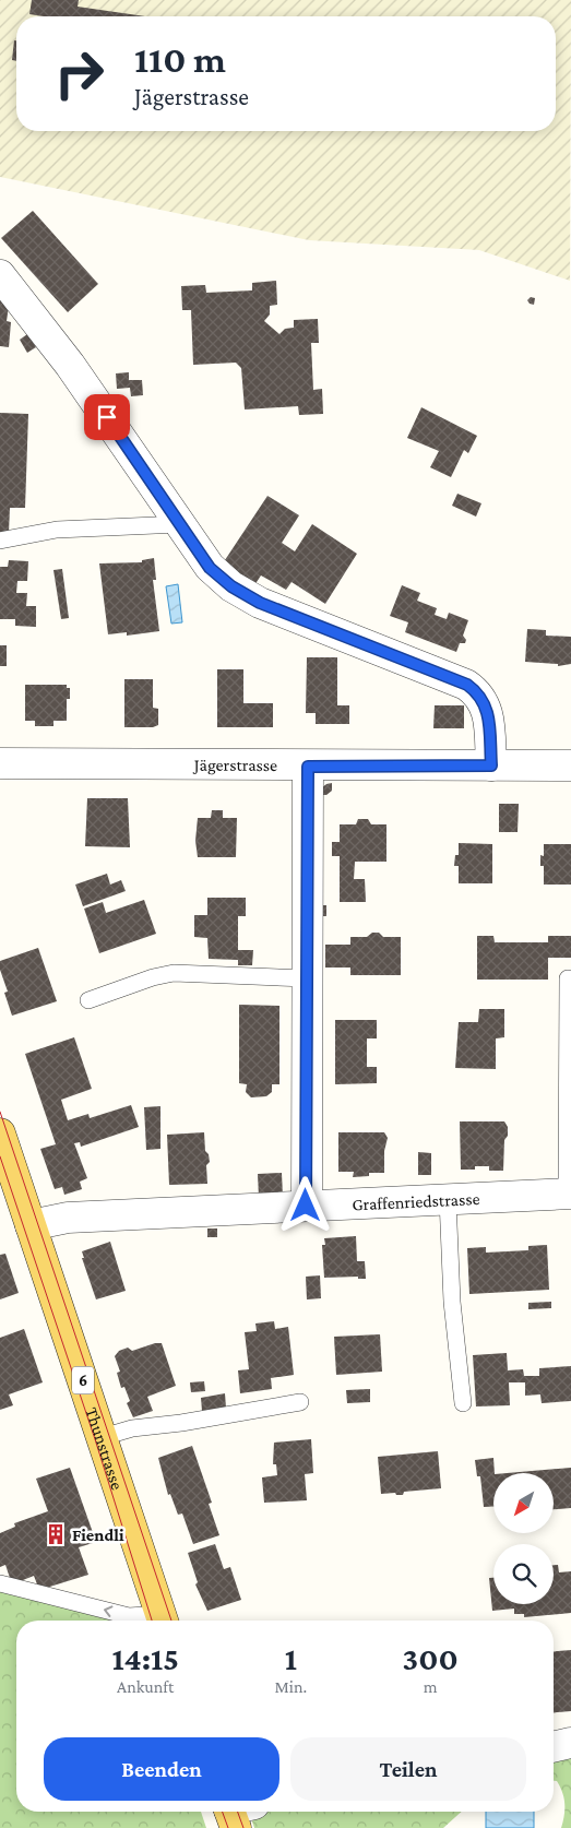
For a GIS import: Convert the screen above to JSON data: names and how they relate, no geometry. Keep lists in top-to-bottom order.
{
  "streets": {
    "main road": ["6", "Thunstrasse"],
    "street": ["Jägerstrasse", "Graffenriedstrasse"]
  },
  "crossings": [
    ["Graffenriedstrasse", "Thunstrasse"]
  ],
  "places": {
    "building": ["Fiendli"]
  },
  "north": "bottom left",
  "page": {
    "turn": ["110 m", "Jägerstrasse"],
    "eta": [
      "14:15",
      "Ankunft",
      "1",
      "Min.",
      "300",
      "m"
    ],
    "buttons": ["Beenden", "Teilen"]
  }
}
